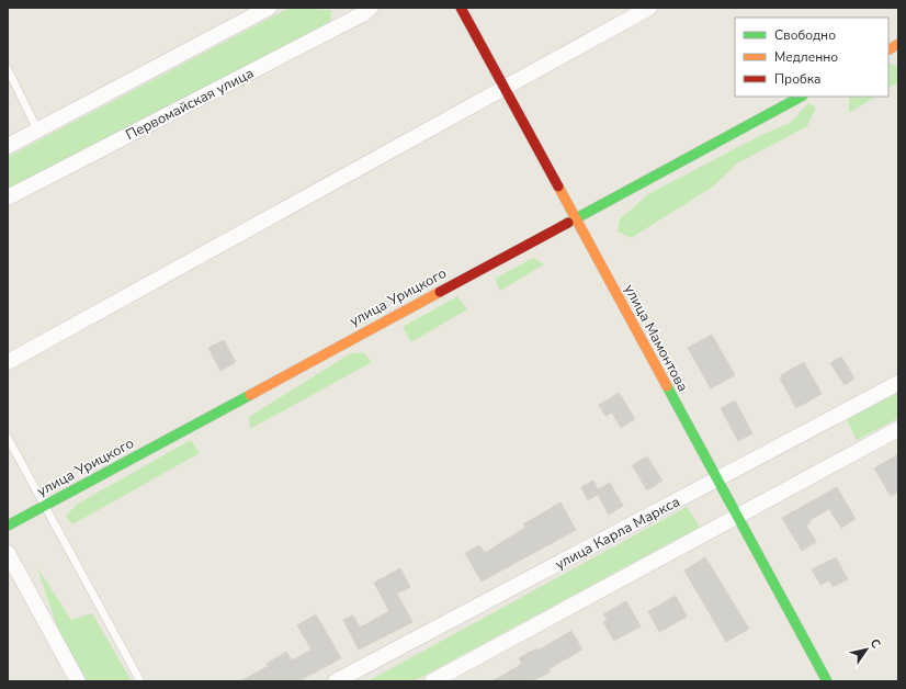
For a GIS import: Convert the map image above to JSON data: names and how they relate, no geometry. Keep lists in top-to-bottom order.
{
  "streets": {
    "street": [
      "Первомайская улица",
      "улица Урицкого",
      "улица Мамонтова",
      "улица Карла Маркса"
    ]
  },
  "crossings": [
    ["улица Урицкого", "улица Мамонтова"],
    ["улица Мамонтова", "улица Карла Маркса"]
  ],
  "legend": ["Свободно", "Медленно", "Пробка"],
  "north": "top right"
}
